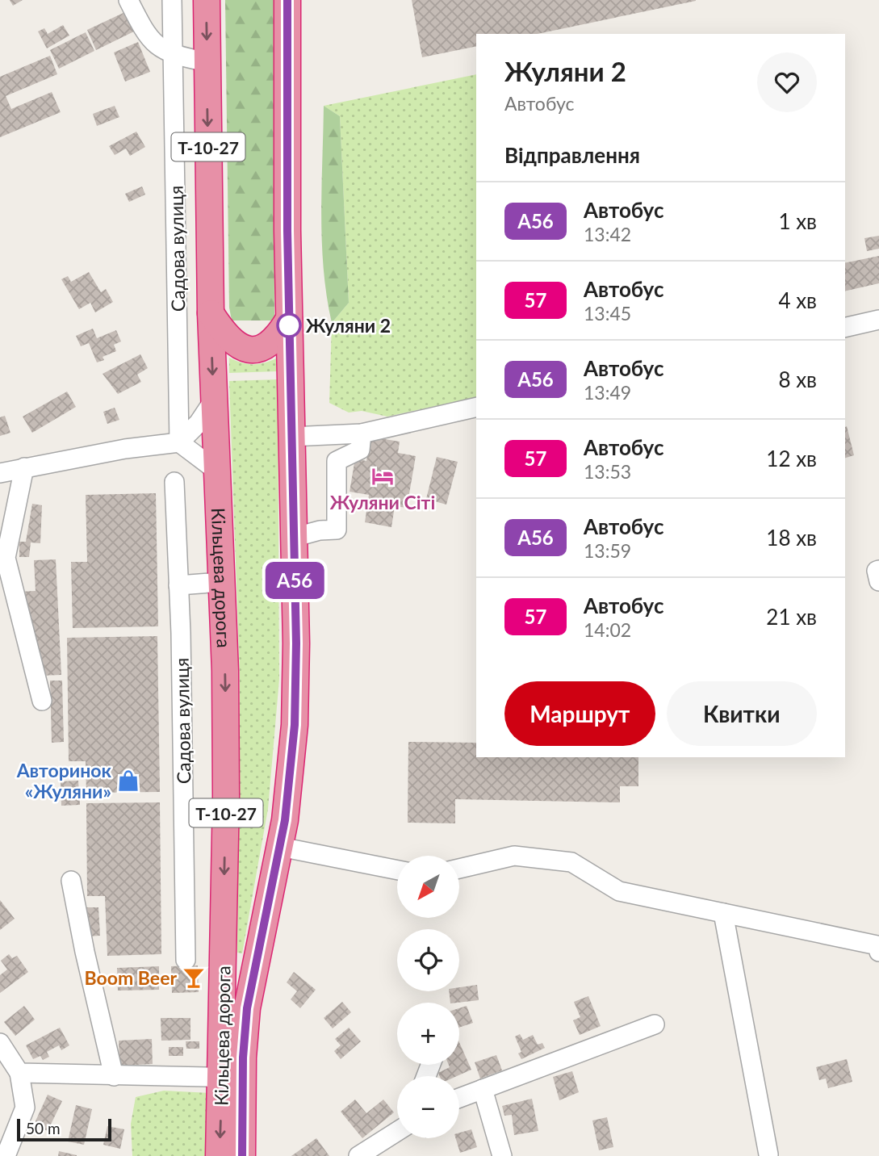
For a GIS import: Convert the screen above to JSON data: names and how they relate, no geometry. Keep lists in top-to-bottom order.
{
  "streets": {
    "highway": ["Т-10-27", "Кільцева дорога"],
    "street": ["Садова вулиця"]
  },
  "crossings": [
    ["Т-10-27", "Кільцева дорога"]
  ],
  "places": {
    "other": ["Жуляни 2"],
    "hotel": ["Жуляни Сіті"],
    "shop": ["Авторинок «Жуляни»"],
    "bar": ["Boom Beer"]
  },
  "lines": ["bus line A56"],
  "scale_bar": "50 m",
  "north": "bottom left",
  "page": {
    "on_map": "A56",
    "heading": [
      ["Жуляни 2", "Автобус"],
      "Відправлення"
    ],
    "list": [
      {
        "mark": "A56",
        "name": "Автобус",
        "note": "13:42",
        "value": "1 хв"
      },
      {
        "mark": "57",
        "name": "Автобус",
        "note": "13:45",
        "value": "4 хв"
      },
      {
        "mark": "A56",
        "name": "Автобус",
        "note": "13:49",
        "value": "8 хв"
      },
      {
        "mark": "57",
        "name": "Автобус",
        "note": "13:53",
        "value": "12 хв"
      },
      {
        "mark": "A56",
        "name": "Автобус",
        "note": "13:59",
        "value": "18 хв"
      },
      {
        "mark": "57",
        "name": "Автобус",
        "note": "14:02",
        "value": "21 хв"
      }
    ],
    "buttons": ["Маршрут", "Квитки"],
    "map_buttons": ["+", "−"],
    "scale": "50 m"
  }
}
